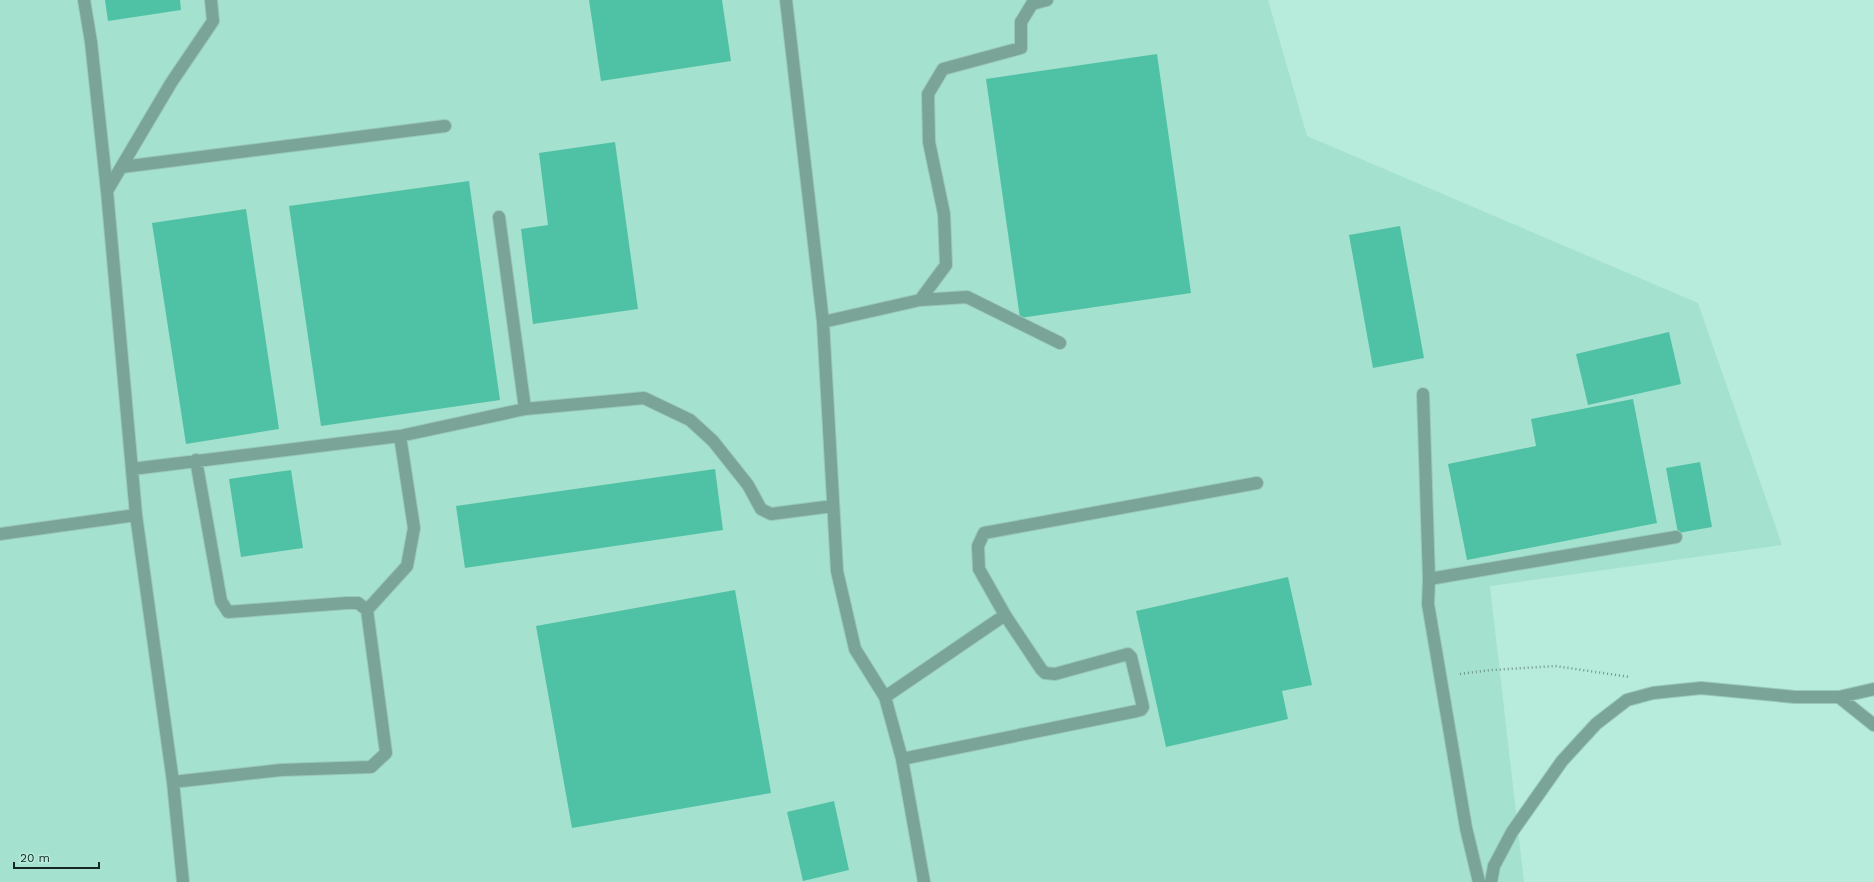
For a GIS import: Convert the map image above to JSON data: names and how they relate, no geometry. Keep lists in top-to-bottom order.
{
  "scale_bar": "20 m"
}
